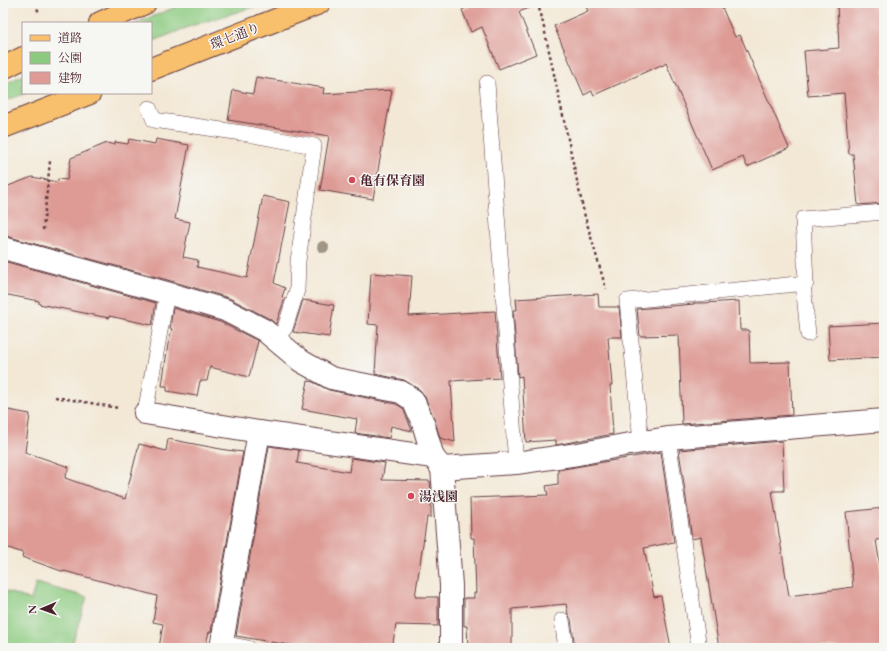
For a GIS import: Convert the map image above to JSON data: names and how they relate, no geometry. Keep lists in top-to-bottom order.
{
  "streets": {
    "main road": ["環七通り"]
  },
  "places": ["亀有保育園", "湯浅園"],
  "legend": ["道路", "公園", "建物"],
  "north": "left"
}
